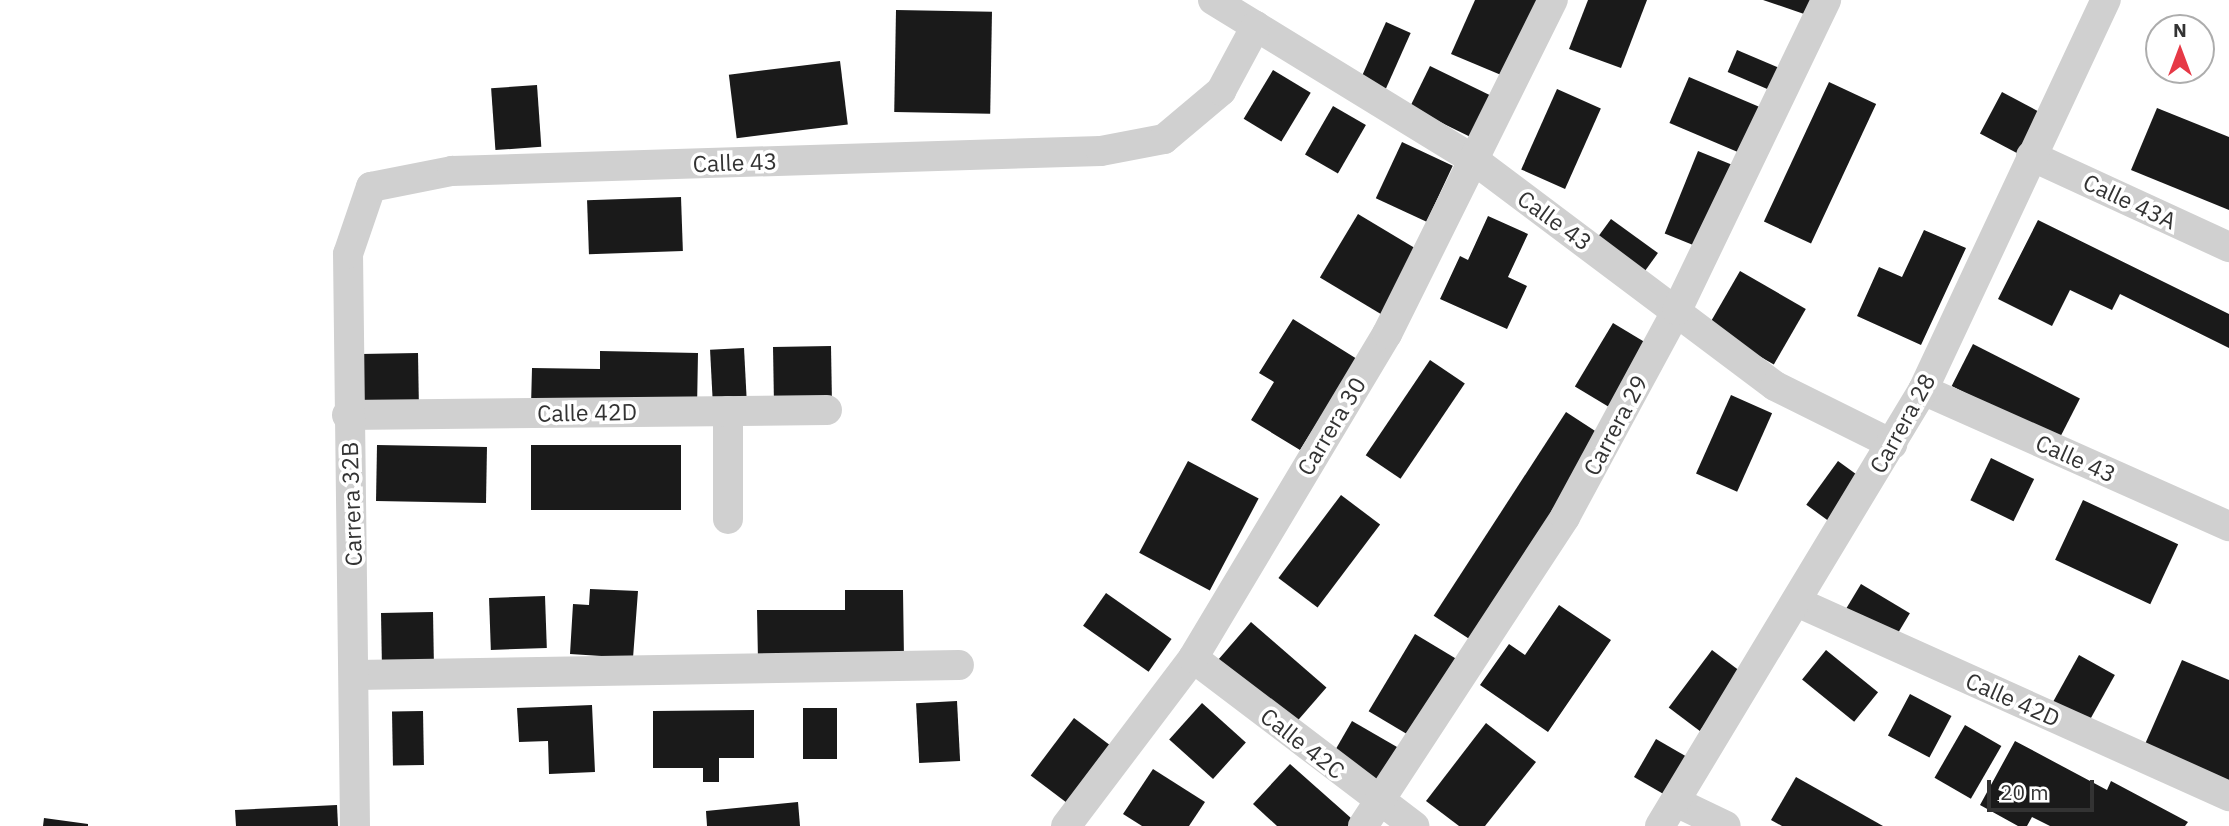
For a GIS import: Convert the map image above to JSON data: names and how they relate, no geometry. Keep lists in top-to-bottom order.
{
  "streets": {
    "street": [
      "Calle 43",
      "Calle 43A",
      "Calle 42D",
      "Carrera 28",
      "Carrera 29",
      "Carrera 30",
      "Carrera 32B",
      "Calle 42C"
    ]
  },
  "crossings": [
    ["Calle 43", "Carrera 28"],
    ["Calle 43", "Carrera 29"],
    ["Calle 43", "Carrera 30"],
    ["Calle 43", "Carrera 32B"],
    ["Calle 43A", "Carrera 28"],
    ["Calle 42D", "Carrera 28"],
    ["Calle 42D", "Carrera 32B"],
    ["Carrera 29", "Calle 42C"],
    ["Carrera 30", "Calle 42C"]
  ],
  "scale_bar": "20 m",
  "north": "top"
}
